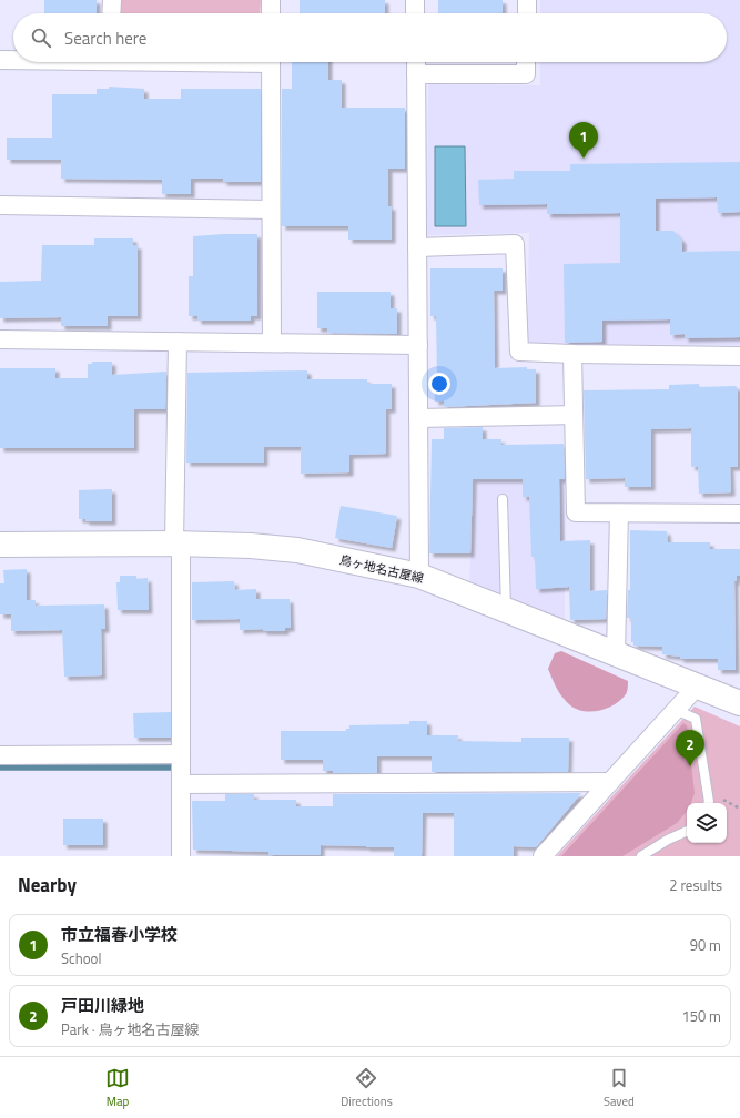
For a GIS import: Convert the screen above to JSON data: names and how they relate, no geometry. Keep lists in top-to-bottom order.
{
  "streets": {
    "main road": ["鳥ヶ地名古屋線"]
  },
  "page": {
    "search": "Search here",
    "pins": ["1", "2"],
    "heading": ["Nearby", "2 results"],
    "list": [
      {
        "mark": "1",
        "name": "市立福春小学校",
        "note": "School",
        "value": "90 m"
      },
      {
        "mark": "2",
        "name": "戸田川緑地",
        "note": "Park · 鳥ヶ地名古屋線",
        "value": "150 m"
      }
    ],
    "nav": ["Map", "Directions", "Saved"]
  }
}
